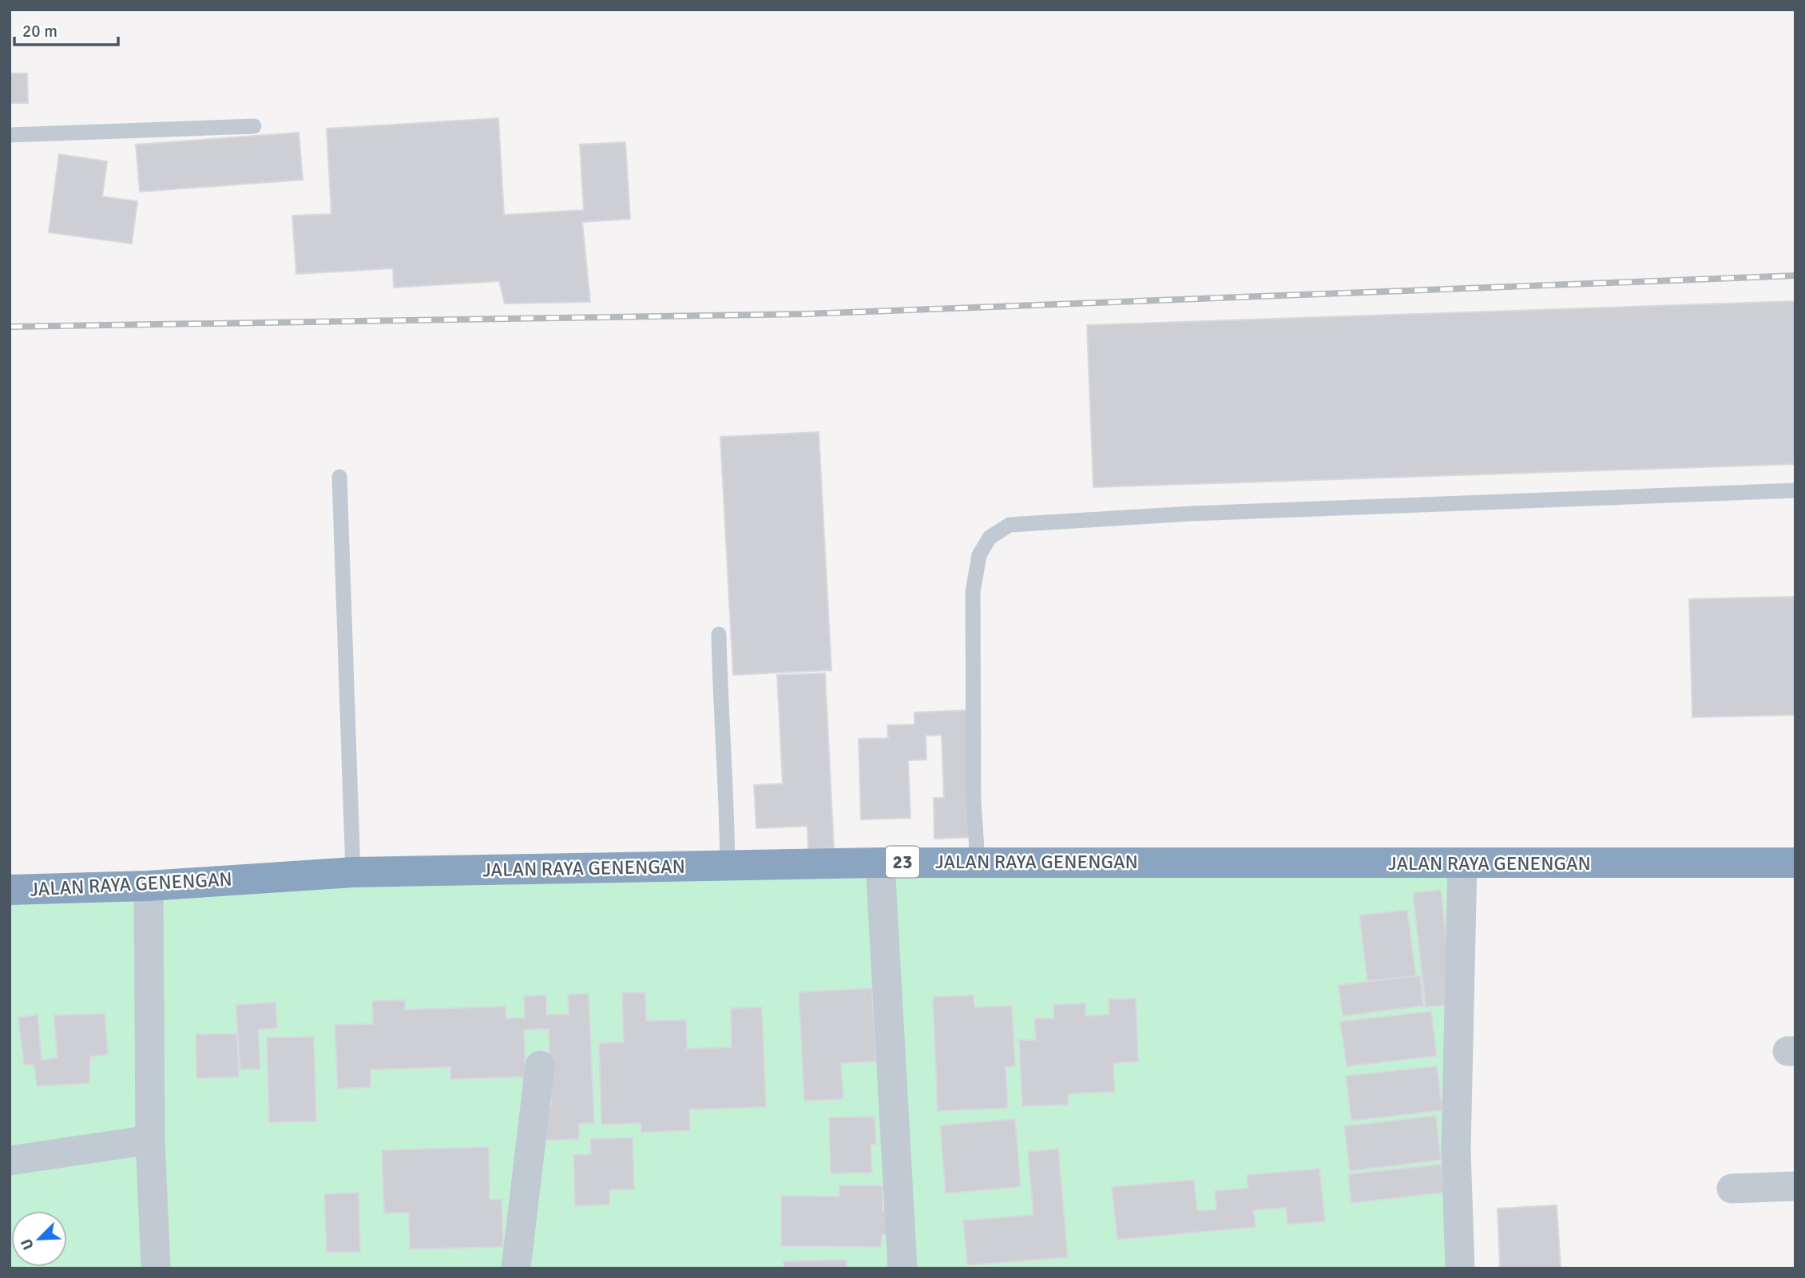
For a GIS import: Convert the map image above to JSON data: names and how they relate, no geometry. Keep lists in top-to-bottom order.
{
  "streets": {
    "highway": ["23", "JALAN RAYA GENENGAN"]
  },
  "scale_bar": "20 m",
  "north": "bottom left"
}
